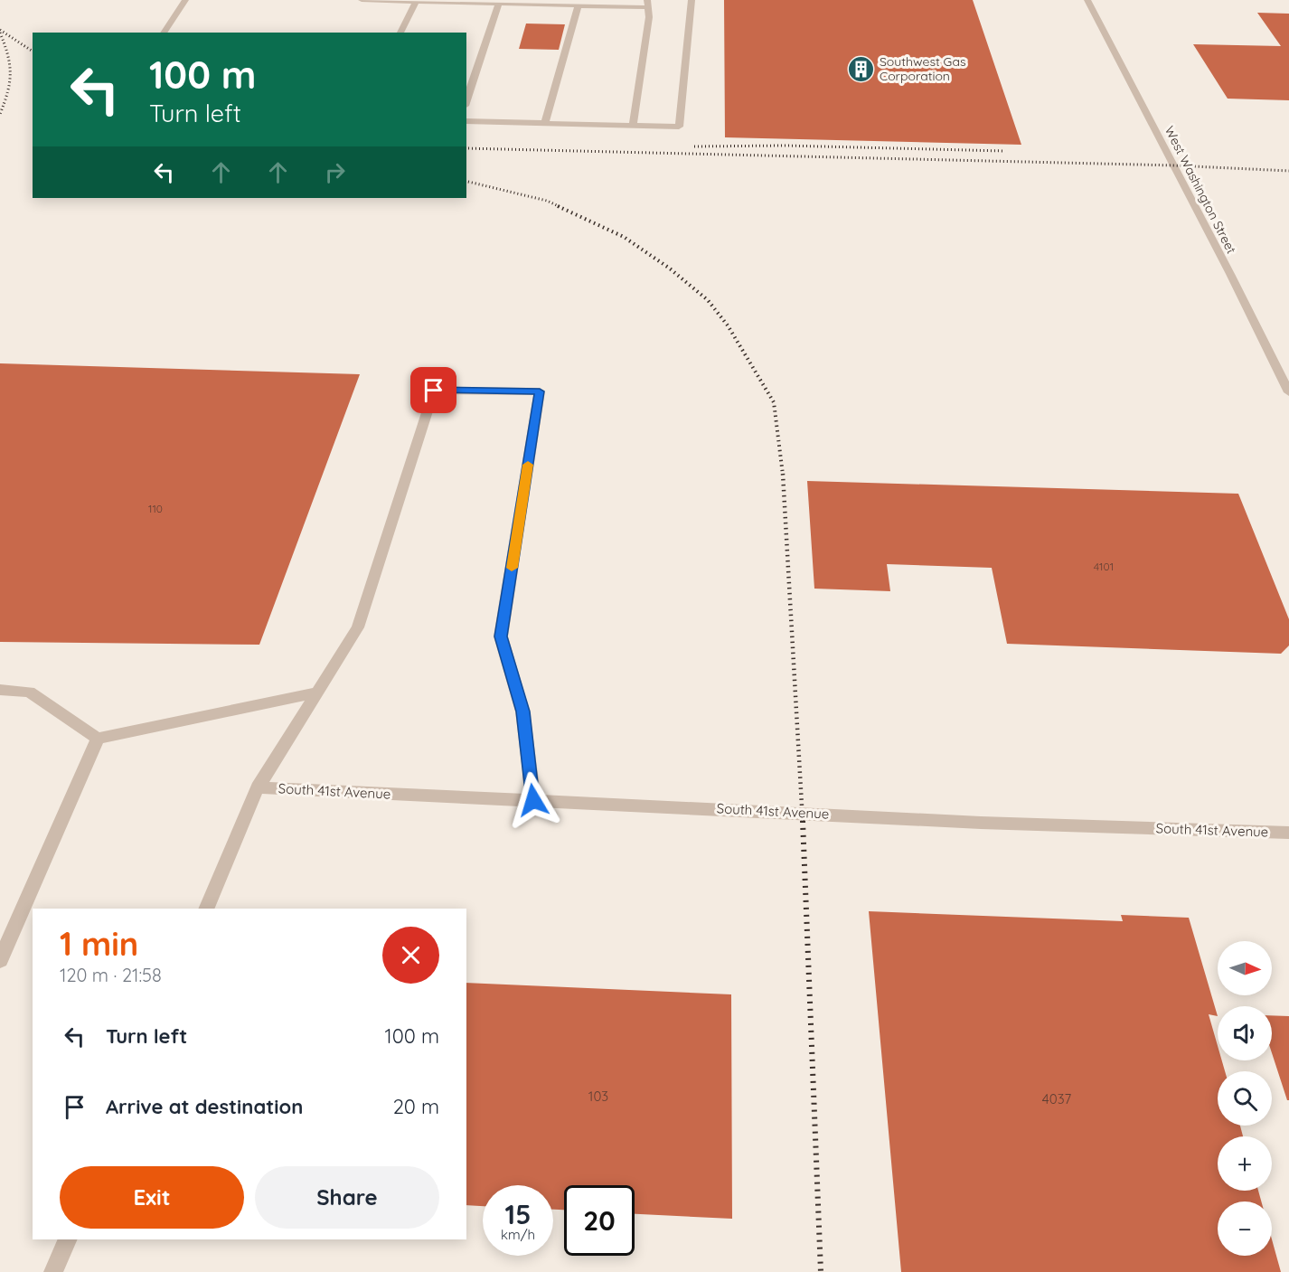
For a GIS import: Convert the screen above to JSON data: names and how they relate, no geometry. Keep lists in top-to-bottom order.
{
  "streets": {
    "street": ["West Washington Street", "South 41st Avenue"]
  },
  "places": {
    "building": ["Southwest Gas Corporation"]
  },
  "house_numbers": [
    "110",
    "4101",
    "103",
    "4037"
  ],
  "north": "right",
  "page": {
    "turn": ["100 m", "Turn left"],
    "heading": ["1 min", "120 m · 21:58"],
    "map_buttons": ["+", "−"],
    "list": [
      {
        "name": "Turn left",
        "value": "100 m"
      },
      {
        "name": "Arrive at destination",
        "value": "20 m"
      }
    ],
    "buttons": ["Exit", "Share"],
    "speed": "15 km/h",
    "limit": "20"
  }
}
